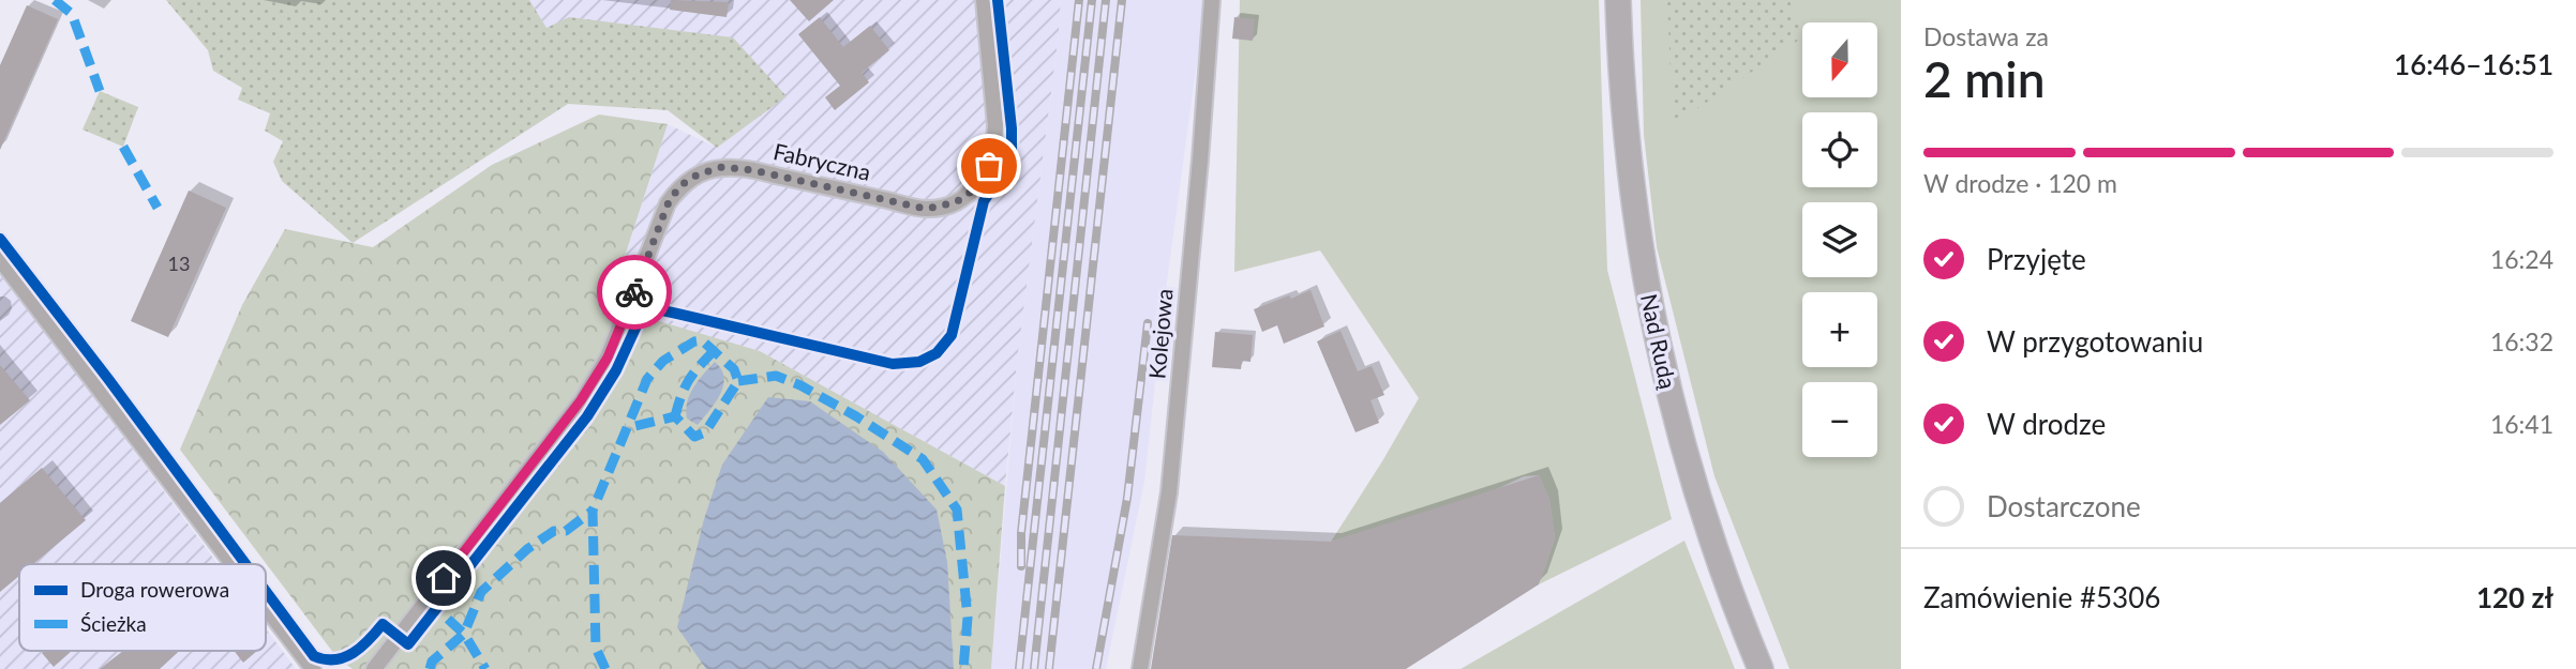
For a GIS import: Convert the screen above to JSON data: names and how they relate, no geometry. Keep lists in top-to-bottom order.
{
  "streets": {
    "main road": ["Nad Rudą"],
    "street": ["Fabryczna", "Kolejowa"]
  },
  "house_numbers": ["13"],
  "legend": ["Droga rowerowa", "Ścieżka"],
  "north": "bottom",
  "page": {
    "heading": ["2 min", "Dostawa za", "16:46–16:51"],
    "panel": ["Zamówienie #5306", "120 zł"],
    "map_buttons": ["+", "−"],
    "bar": "W drodze · 120 m",
    "list": [
      ["Przyjęte", "16:24"],
      ["W przygotowaniu", "16:32"],
      ["W drodze", "16:41"],
      "Dostarczone"
    ]
  }
}
